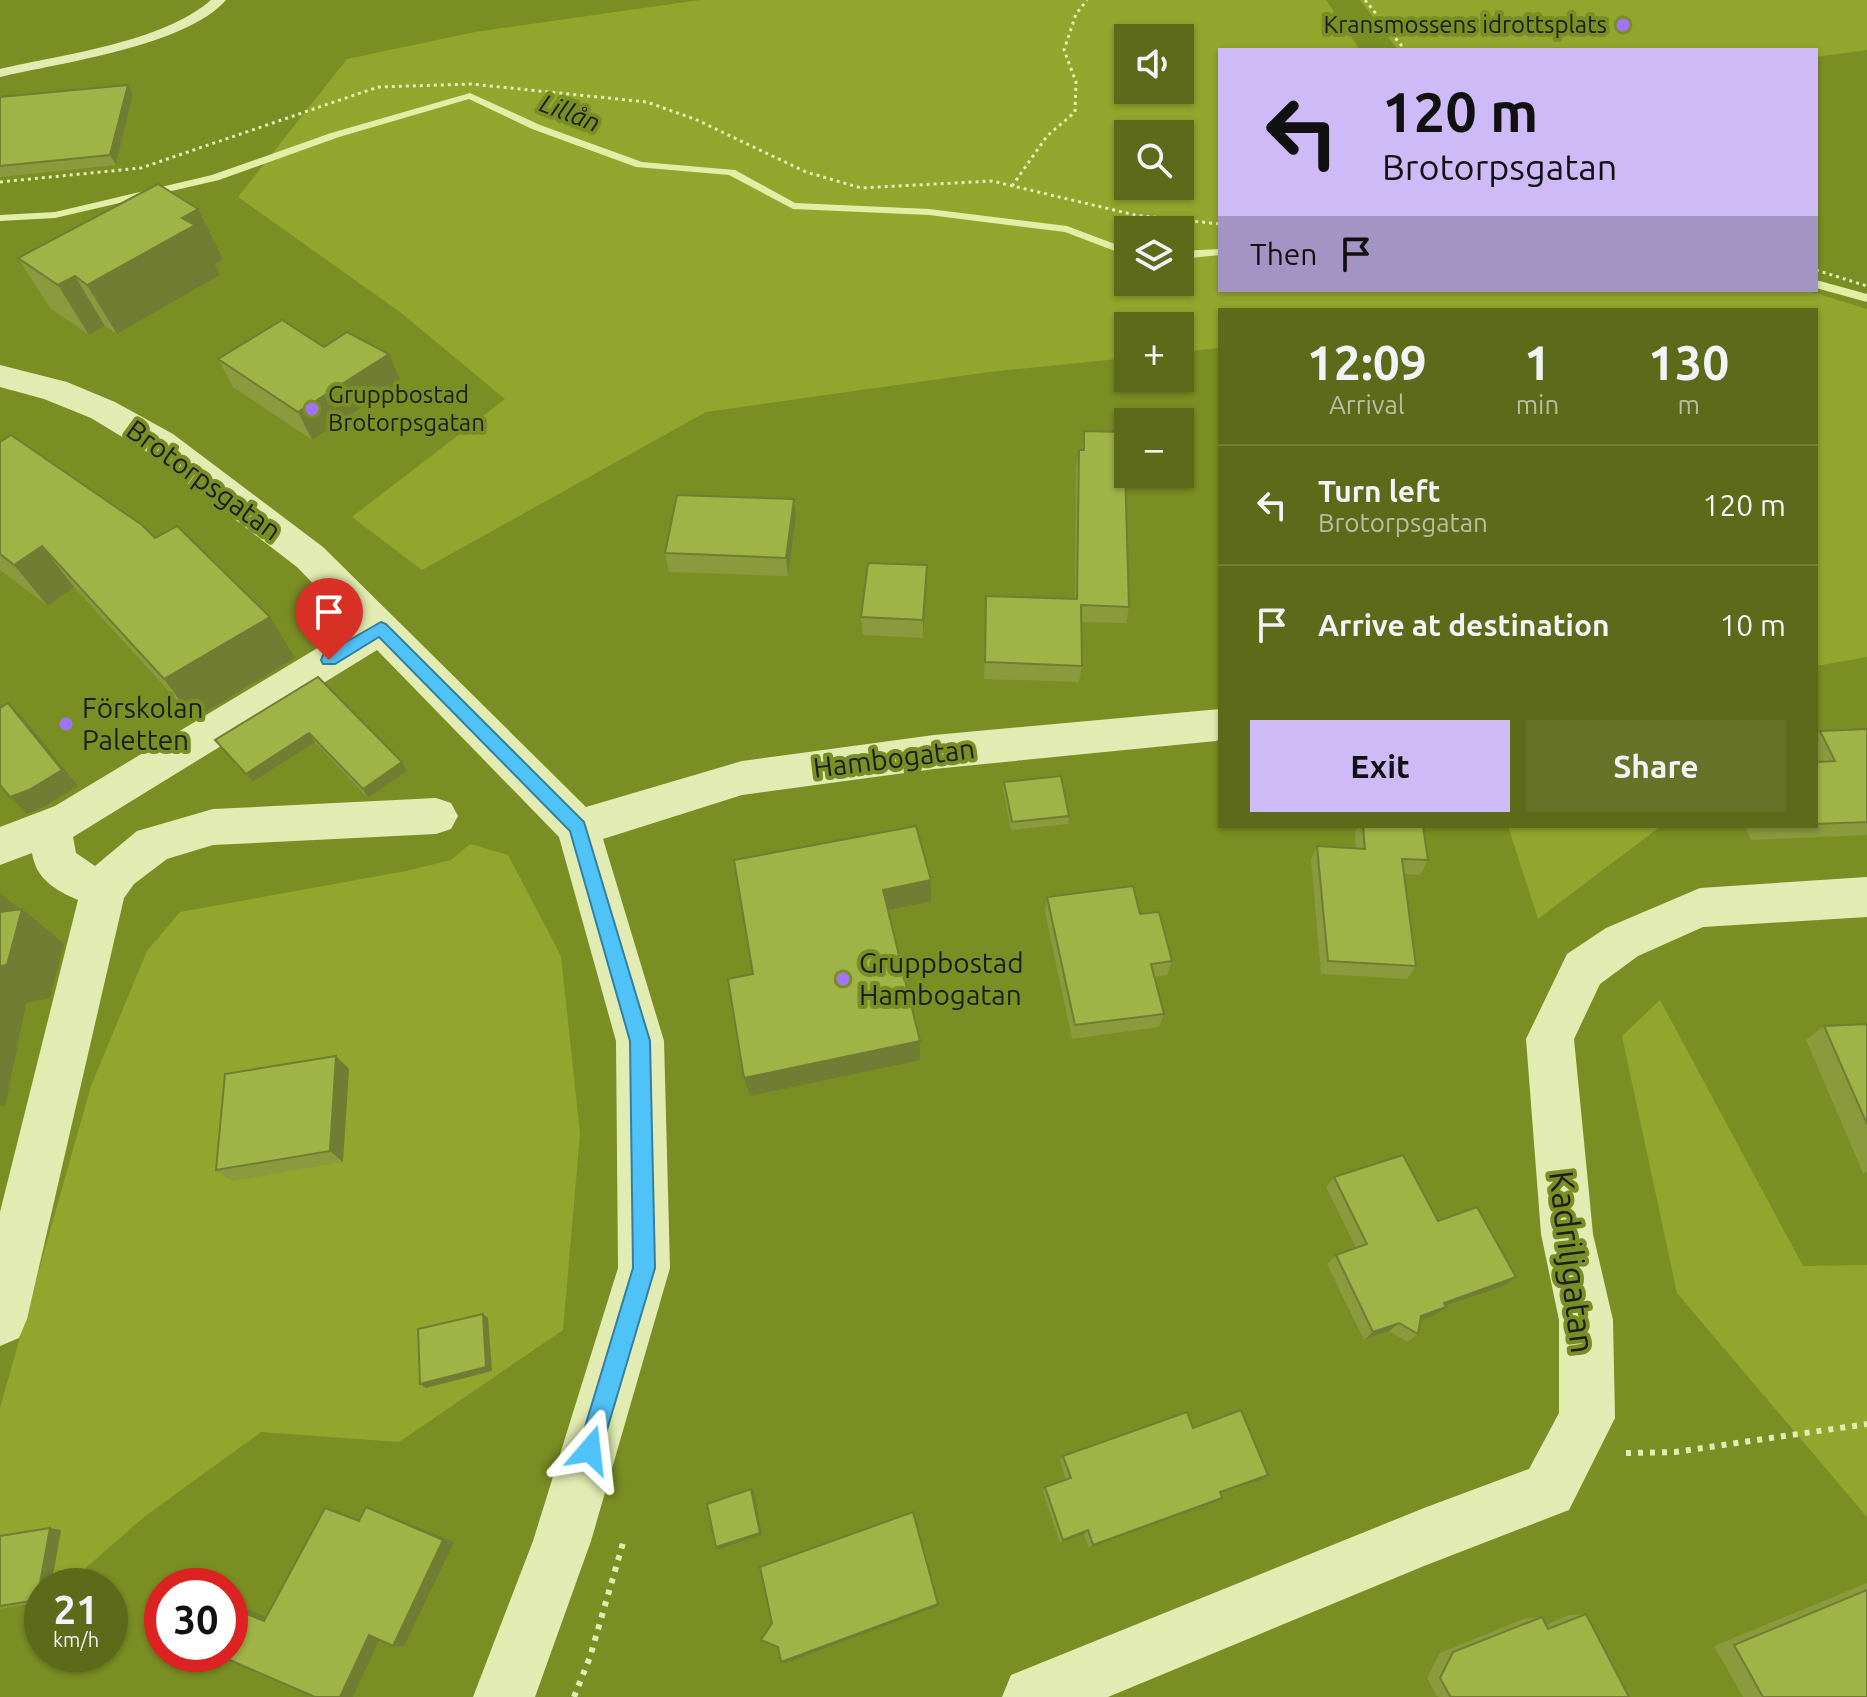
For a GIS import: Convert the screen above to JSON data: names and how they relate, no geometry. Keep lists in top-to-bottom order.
{
  "streets": {
    "street": ["Brotorpsgatan", "Hambogatan", "Kadriljgatan"]
  },
  "crossings": [
    ["Brotorpsgatan", "Hambogatan"]
  ],
  "water": ["Lillån"],
  "places": [
    "Kransmossens idrottsplats",
    "Gruppbostad Brotorpsgatan",
    "Förskolan Paletten",
    "Gruppbostad Hambogatan"
  ],
  "page": {
    "map_buttons": ["+", "−"],
    "turn": ["120 m", "Brotorpsgatan"],
    "then": "Then",
    "eta": [
      "12:09",
      "Arrival",
      "1",
      "min",
      "130",
      "m"
    ],
    "list": [
      {
        "name": "Turn left",
        "note": "Brotorpsgatan",
        "value": "120 m"
      },
      {
        "name": "Arrive at destination",
        "value": "10 m"
      }
    ],
    "buttons": ["Exit", "Share"],
    "speed": "21 km/h",
    "limit": "30"
  }
}
